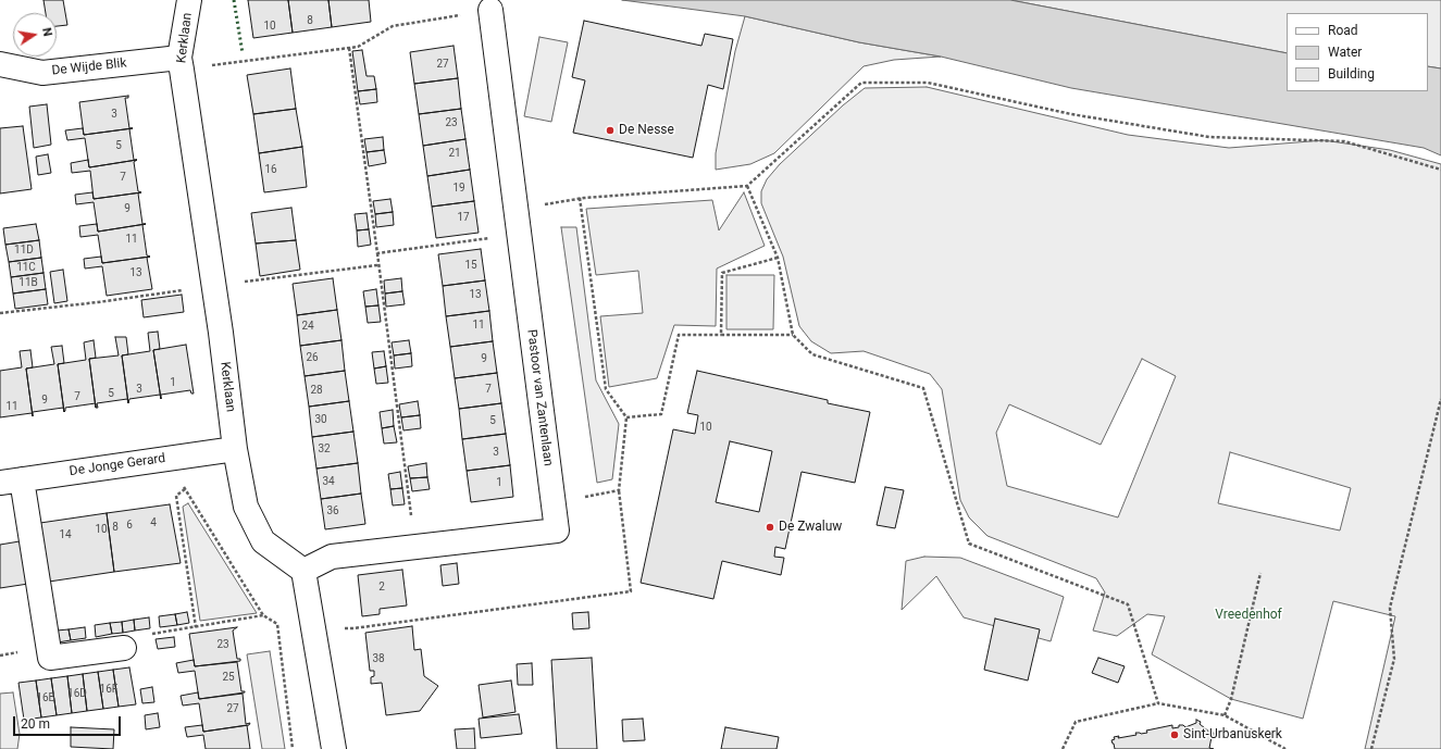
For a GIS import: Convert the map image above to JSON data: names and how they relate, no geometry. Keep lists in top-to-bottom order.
{
  "streets": {
    "street": [
      "Kerklaan",
      "De Wijde Blik",
      "Pastoor van Zantenlaan",
      "De Jonge Gerard"
    ]
  },
  "crossings": [
    ["Kerklaan", "De Wijde Blik"],
    ["Kerklaan", "Pastoor van Zantenlaan"],
    ["Kerklaan", "De Jonge Gerard"]
  ],
  "parks": ["Vreedenhof"],
  "places": ["De Nesse", "De Zwaluw", "Sint-Urbanuskerk"],
  "house_numbers": [
    "8",
    "10",
    "27",
    "3",
    "23",
    "5",
    "21",
    "16",
    "7",
    "19",
    "9",
    "17",
    "11",
    "11D",
    "15",
    "11C",
    "13",
    "11B",
    "13",
    "11",
    "24",
    "26",
    "9",
    "1",
    "3",
    "7",
    "28",
    "5",
    "7",
    "9",
    "11",
    "30",
    "5",
    "10",
    "32",
    "3",
    "34",
    "1",
    "36",
    "4",
    "6",
    "8",
    "10",
    "14",
    "2",
    "23",
    "38",
    "25",
    "16F",
    "16D",
    "16B",
    "27"
  ],
  "legend": ["Road", "Water", "Building"],
  "scale_bar": "20 m",
  "north": "right"
}
